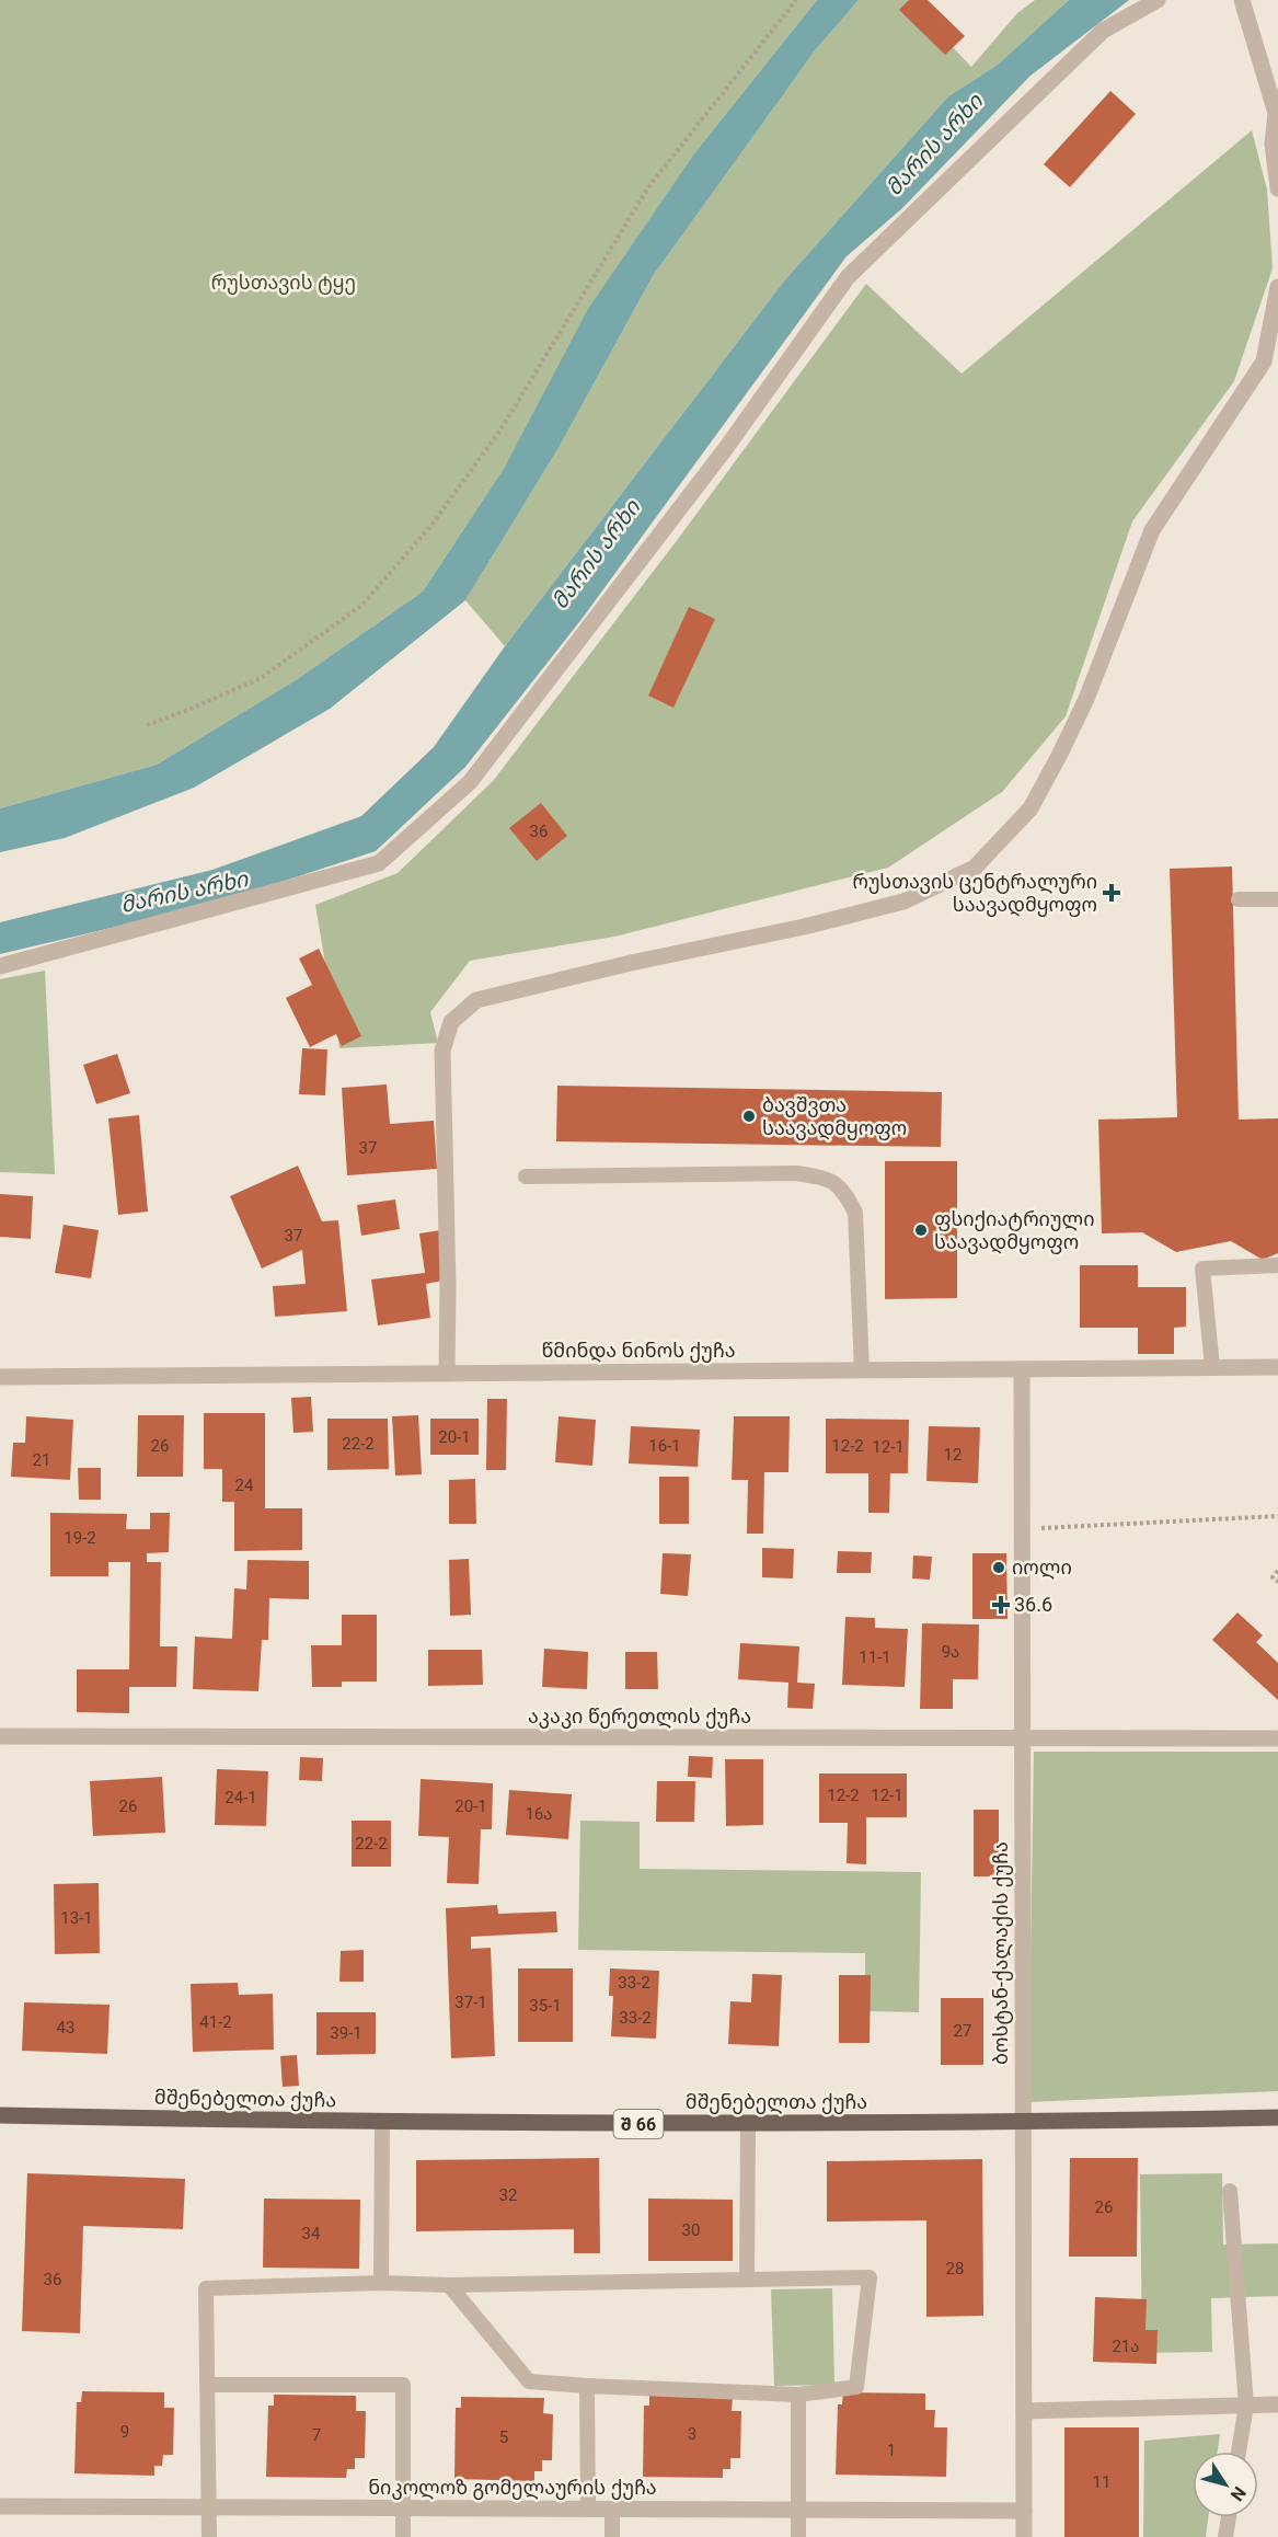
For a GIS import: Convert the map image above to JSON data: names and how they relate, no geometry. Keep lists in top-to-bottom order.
{
  "streets": {
    "main road": ["მშენებელთა ქუჩა", "შ 66"],
    "street": [
      "წმინდა ნინოს ქუჩა",
      "აკაკი წერეთლის ქუჩა",
      "ბოსტან-ქალაქის ქუჩა",
      "ნიკოლოზ გომელაურის ქუჩა"
    ]
  },
  "crossings": [
    ["წმინდა ნინოს ქუჩა", "ბოსტან-ქალაქის ქუჩა"],
    ["აკაკი წერეთლის ქუჩა", "ბოსტან-ქალაქის ქუჩა"],
    ["ბოსტან-ქალაქის ქუჩა", "მშენებელთა ქუჩა"],
    ["ბოსტან-ქალაქის ქუჩა", "ნიკოლოზ გომელაურის ქუჩა"]
  ],
  "water": ["მარის არხი"],
  "parks": ["რუსთავის ტყე"],
  "places": {
    "health": ["რუსთავის ცენტრალური საავადმყოფო", "36.6"],
    "other": ["ბავშვთა საავადმყოფო", "ფსიქიატრიული საავადმყოფო", "იოლი"]
  },
  "house_numbers": [
    "36",
    "37",
    "37",
    "20-1",
    "22-2",
    "26",
    "16-1",
    "12-2",
    "12-1",
    "12",
    "21",
    "24",
    "19-2",
    "9ა",
    "11-1",
    "12-2",
    "12-1",
    "24-1",
    "26",
    "20-1",
    "16ა",
    "22-2",
    "13-1",
    "33-2",
    "37-1",
    "35-1",
    "33-2",
    "41-2",
    "43",
    "27",
    "39-1",
    "32",
    "26",
    "30",
    "34",
    "28",
    "36",
    "21ა",
    "9",
    "3",
    "7",
    "5",
    "1",
    "11"
  ],
  "north": "bottom right"
}
